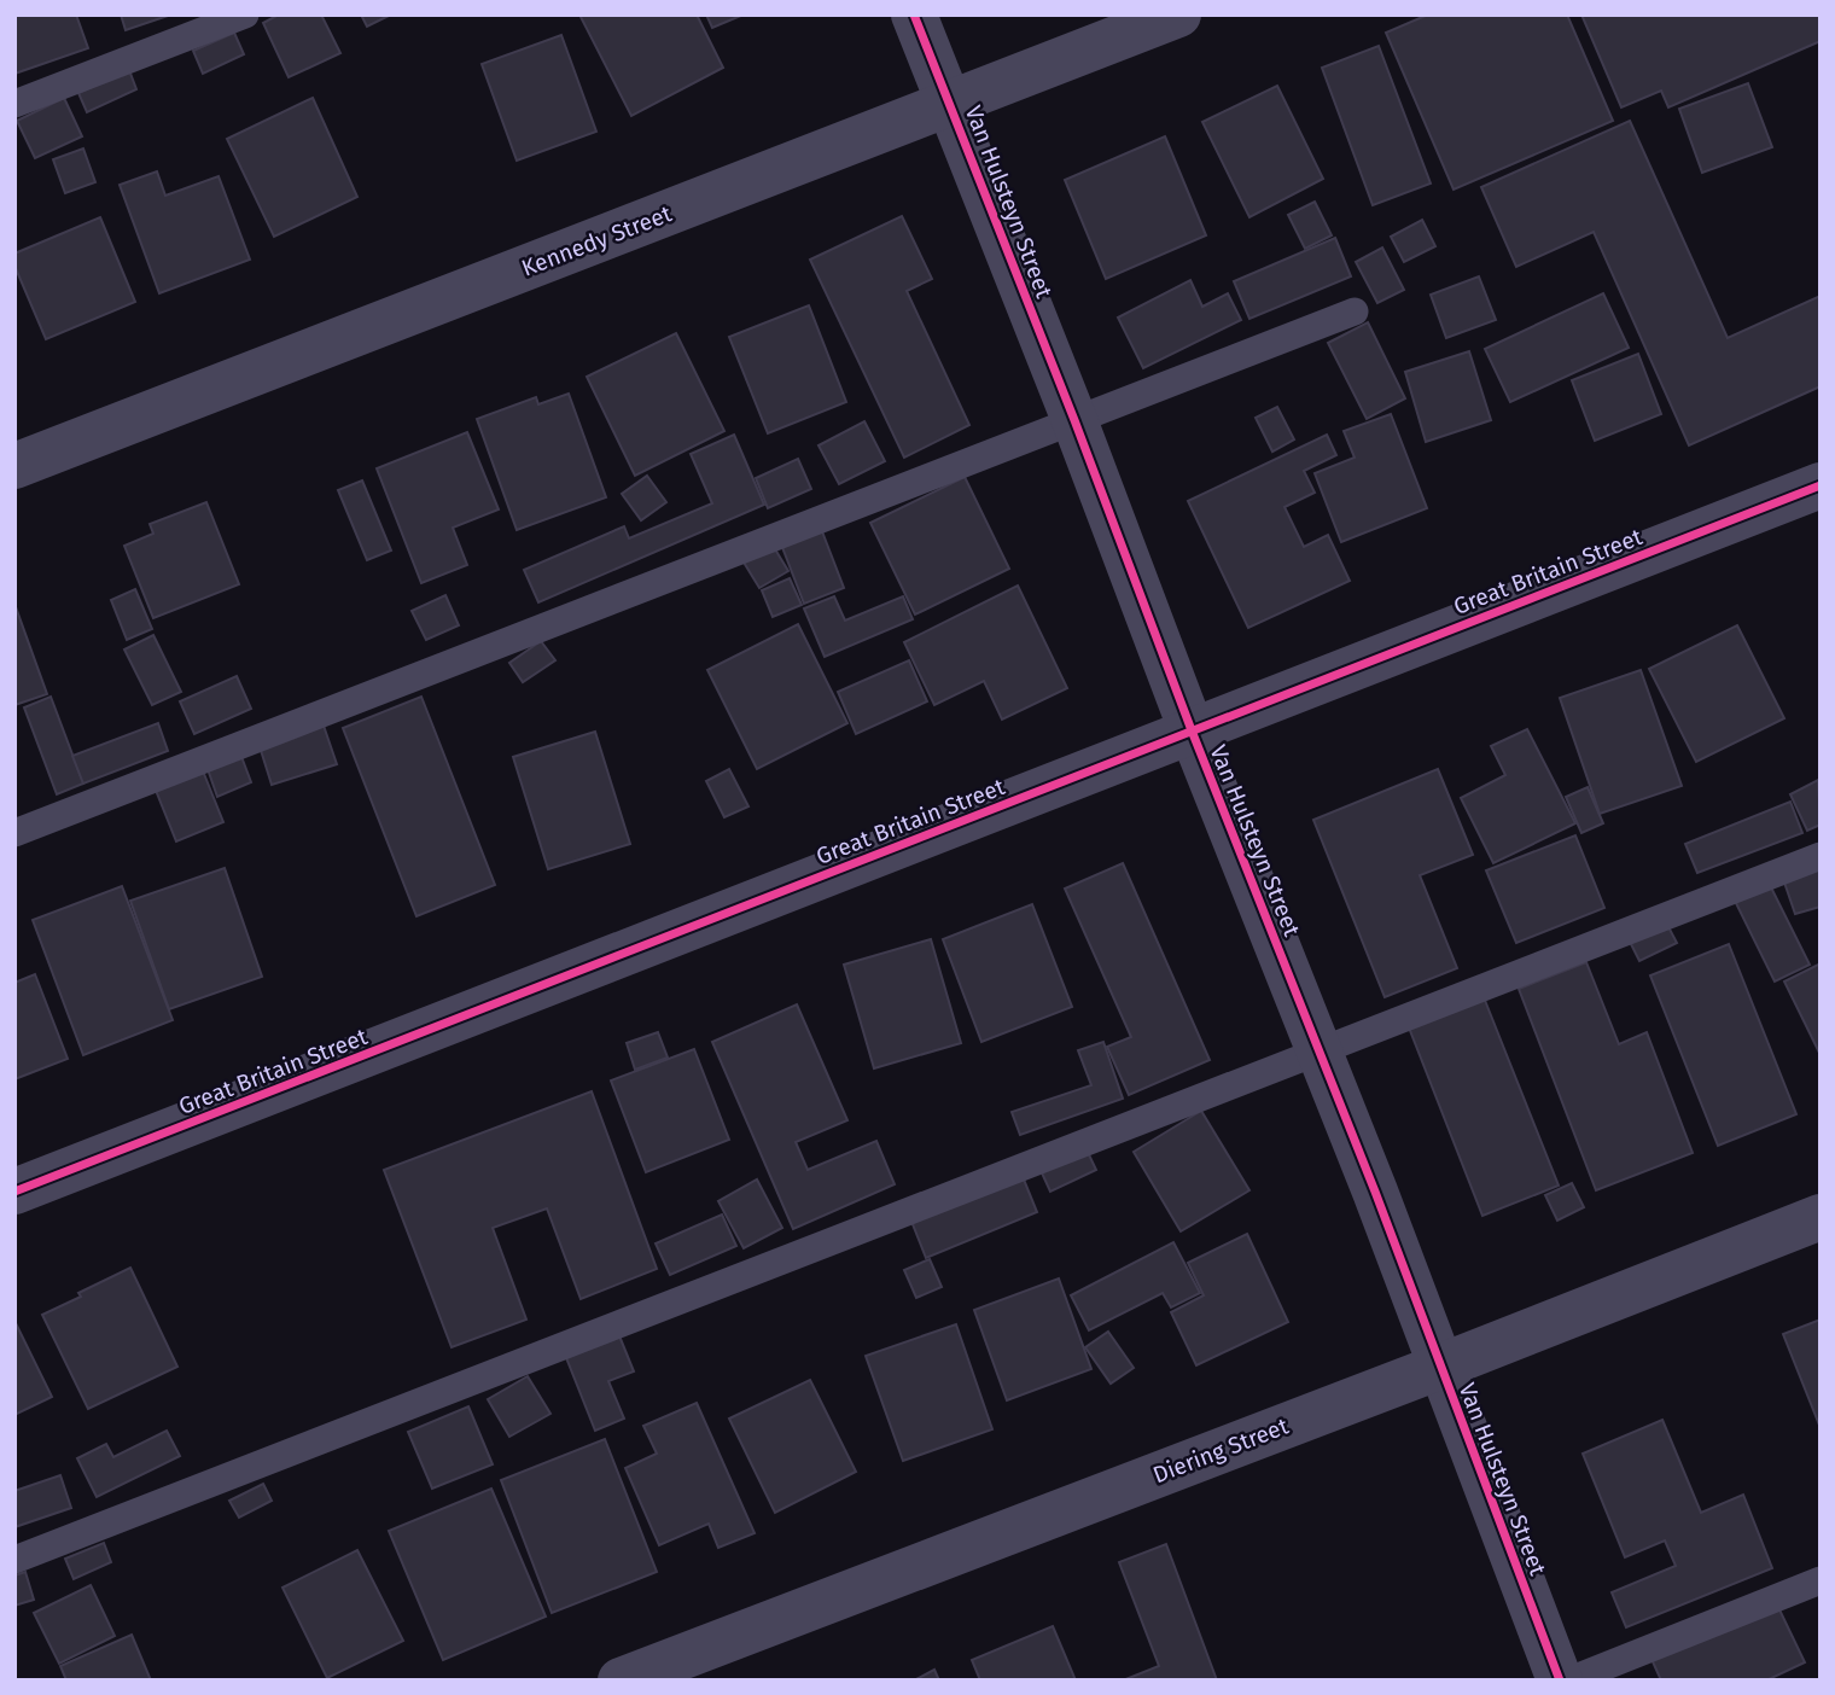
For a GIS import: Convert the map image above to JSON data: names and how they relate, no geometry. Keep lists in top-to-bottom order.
{
  "streets": {
    "street": [
      "Van Hulsteyn Street",
      "Kennedy Street",
      "Great Britain Street",
      "Diering Street"
    ]
  },
  "crossings": [
    ["Van Hulsteyn Street", "Kennedy Street"],
    ["Van Hulsteyn Street", "Great Britain Street"],
    ["Van Hulsteyn Street", "Diering Street"]
  ]
}
